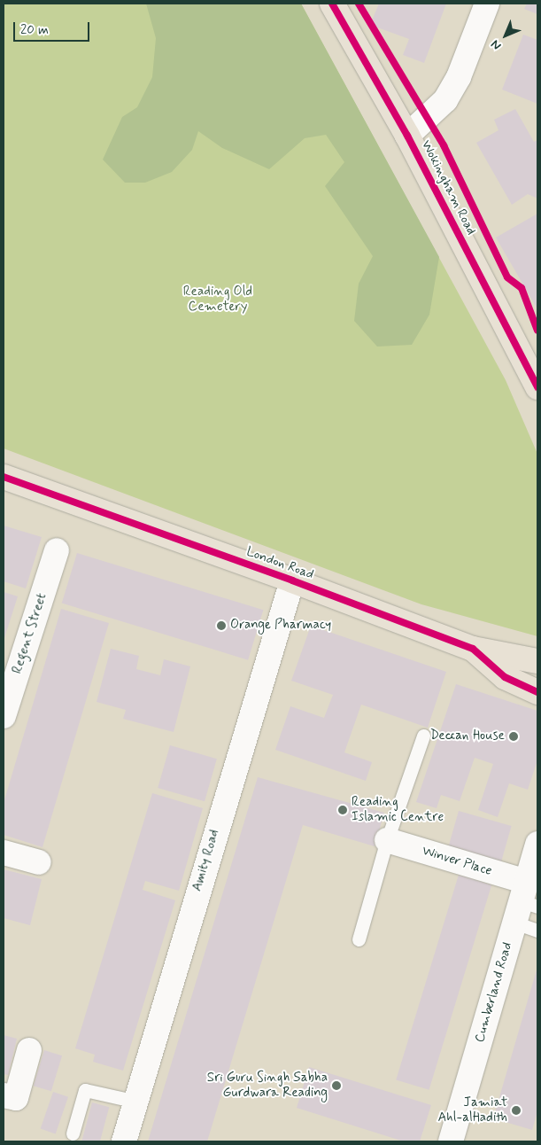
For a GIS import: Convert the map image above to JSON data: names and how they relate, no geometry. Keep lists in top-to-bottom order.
{
  "streets": {
    "main road": ["Wokingham Road", "London Road"],
    "street": [
      "Regent Street",
      "Amity Road",
      "Winver Place",
      "Cumberland Road"
    ]
  },
  "crossings": [
    ["London Road", "Amity Road"],
    ["Winver Place", "Cumberland Road"]
  ],
  "parks": ["Reading Old Cemetery"],
  "places": [
    "Orange Pharmacy",
    "Deccan House",
    "Reading Islamic Centre",
    "Sri Guru Singh Sabha Gurdwara Reading",
    "Jamiat Ahl-alHadith"
  ],
  "scale_bar": "20 m",
  "north": "bottom left"
}
